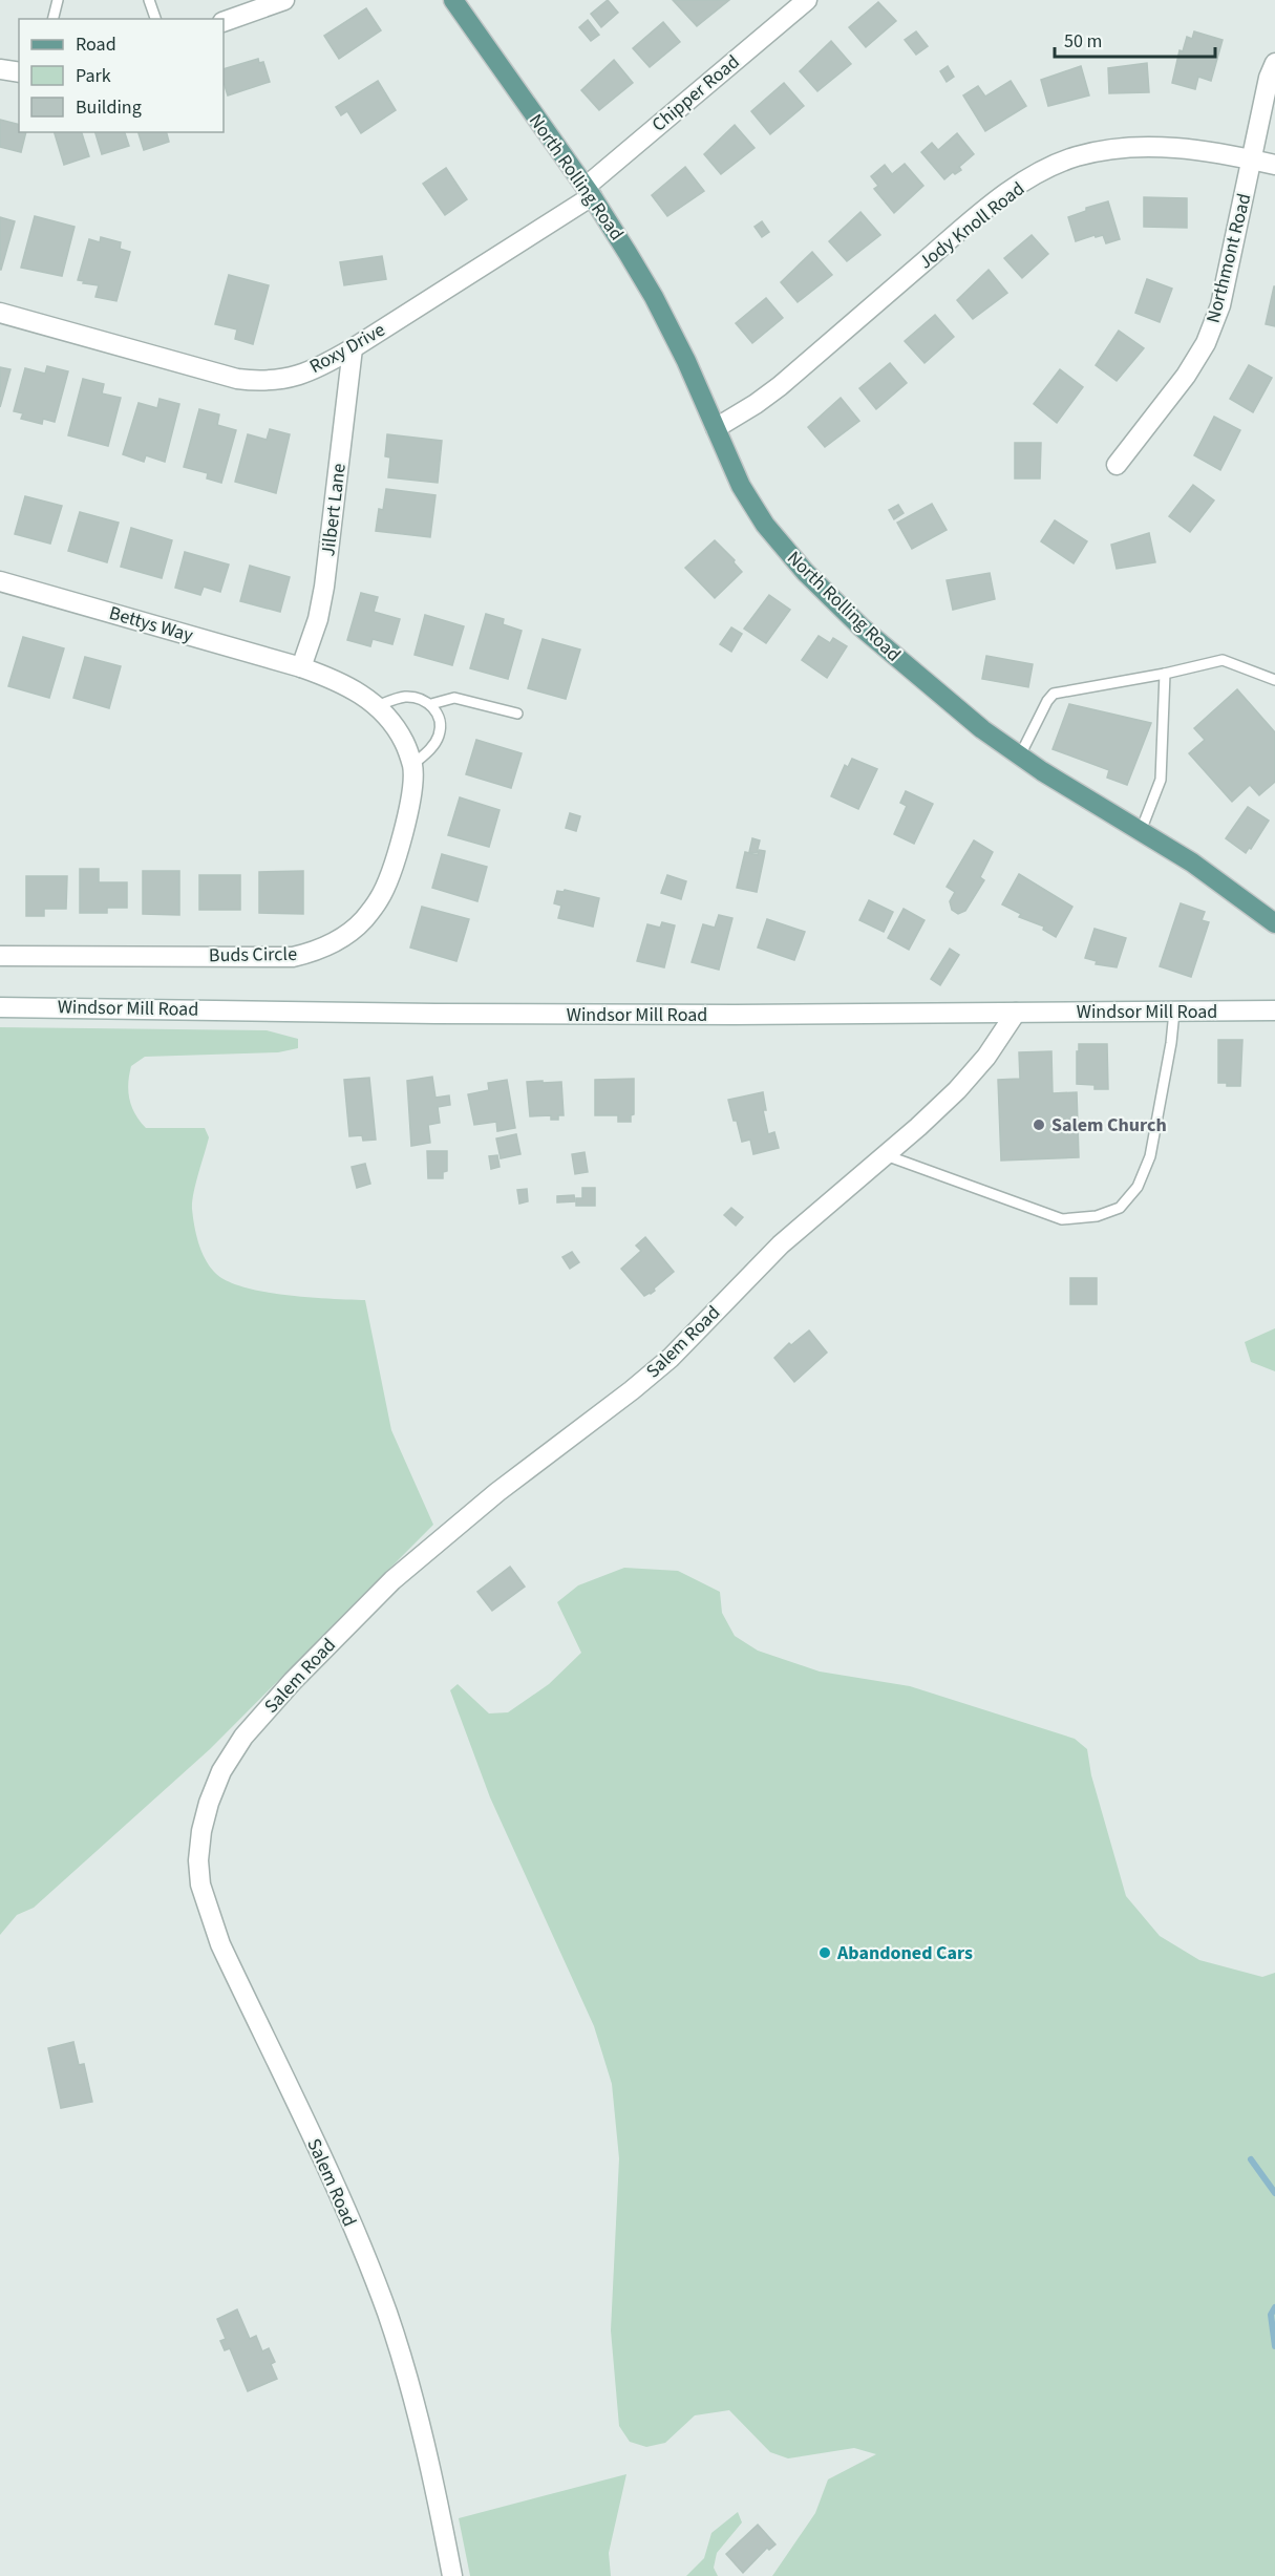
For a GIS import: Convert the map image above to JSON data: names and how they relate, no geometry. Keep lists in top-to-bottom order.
{
  "streets": {
    "main road": ["North Rolling Road"],
    "street": [
      "Chipper Road",
      "Jody Knoll Road",
      "Northmont Road",
      "Roxy Drive",
      "Jilbert Lane",
      "Bettys Way",
      "Buds Circle",
      "Windsor Mill Road",
      "Salem Road"
    ]
  },
  "crossings": [
    ["Chipper Road", "North Rolling Road"],
    ["Chipper Road", "Roxy Drive"],
    ["North Rolling Road", "Jody Knoll Road"],
    ["North Rolling Road", "Roxy Drive"],
    ["Jody Knoll Road", "Northmont Road"],
    ["Roxy Drive", "Jilbert Lane"],
    ["Jilbert Lane", "Bettys Way"],
    ["Jilbert Lane", "Buds Circle"],
    ["Bettys Way", "Buds Circle"],
    ["Windsor Mill Road", "Salem Road"]
  ],
  "places": ["Salem Church", "Abandoned Cars"],
  "legend": ["Road", "Park", "Building"],
  "scale_bar": "50 m"
}
